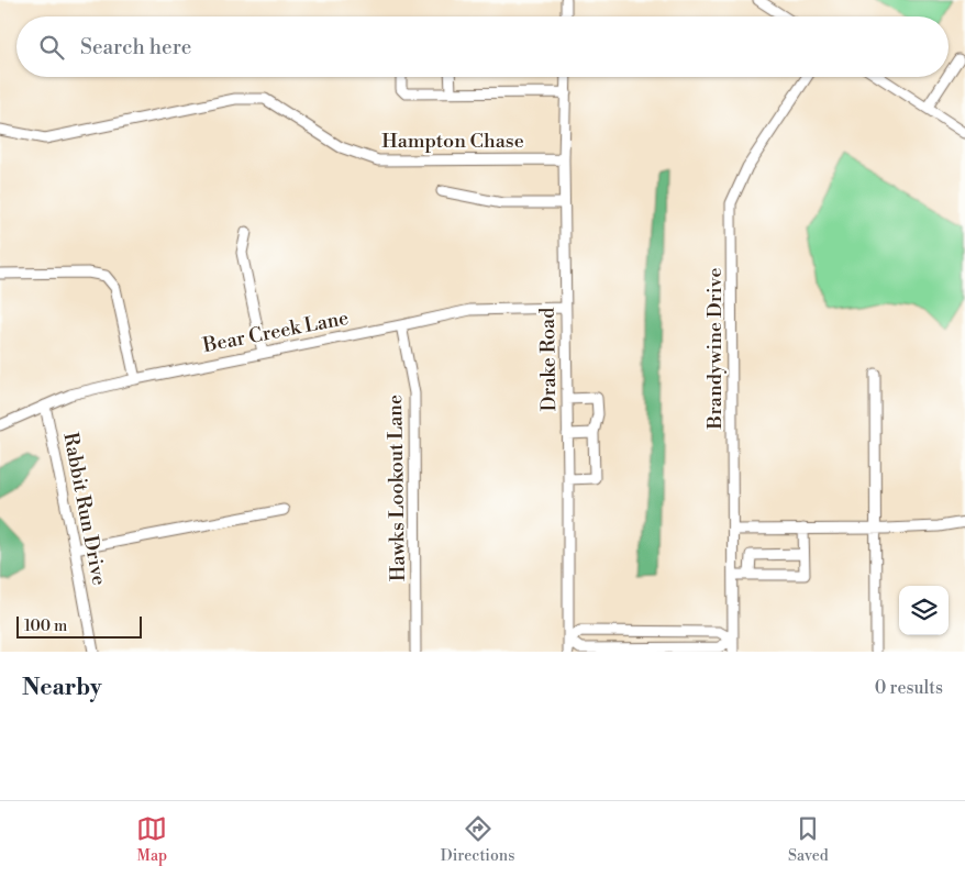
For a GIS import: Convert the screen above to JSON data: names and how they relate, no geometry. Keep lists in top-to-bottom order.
{
  "streets": {
    "street": [
      "Hampton Chase",
      "Bear Creek Lane",
      "Brandywine Drive",
      "Drake Road",
      "Hawks Lookout Lane",
      "Rabbit Run Drive"
    ]
  },
  "crossings": [
    ["Hampton Chase", "Drake Road"],
    ["Bear Creek Lane", "Drake Road"],
    ["Bear Creek Lane", "Hawks Lookout Lane"],
    ["Bear Creek Lane", "Rabbit Run Drive"]
  ],
  "scale_bar": "100 m",
  "page": {
    "search": "Search here",
    "scale": "100 m",
    "heading": ["Nearby", "0 results"],
    "nav": ["Map", "Directions", "Saved"]
  }
}
